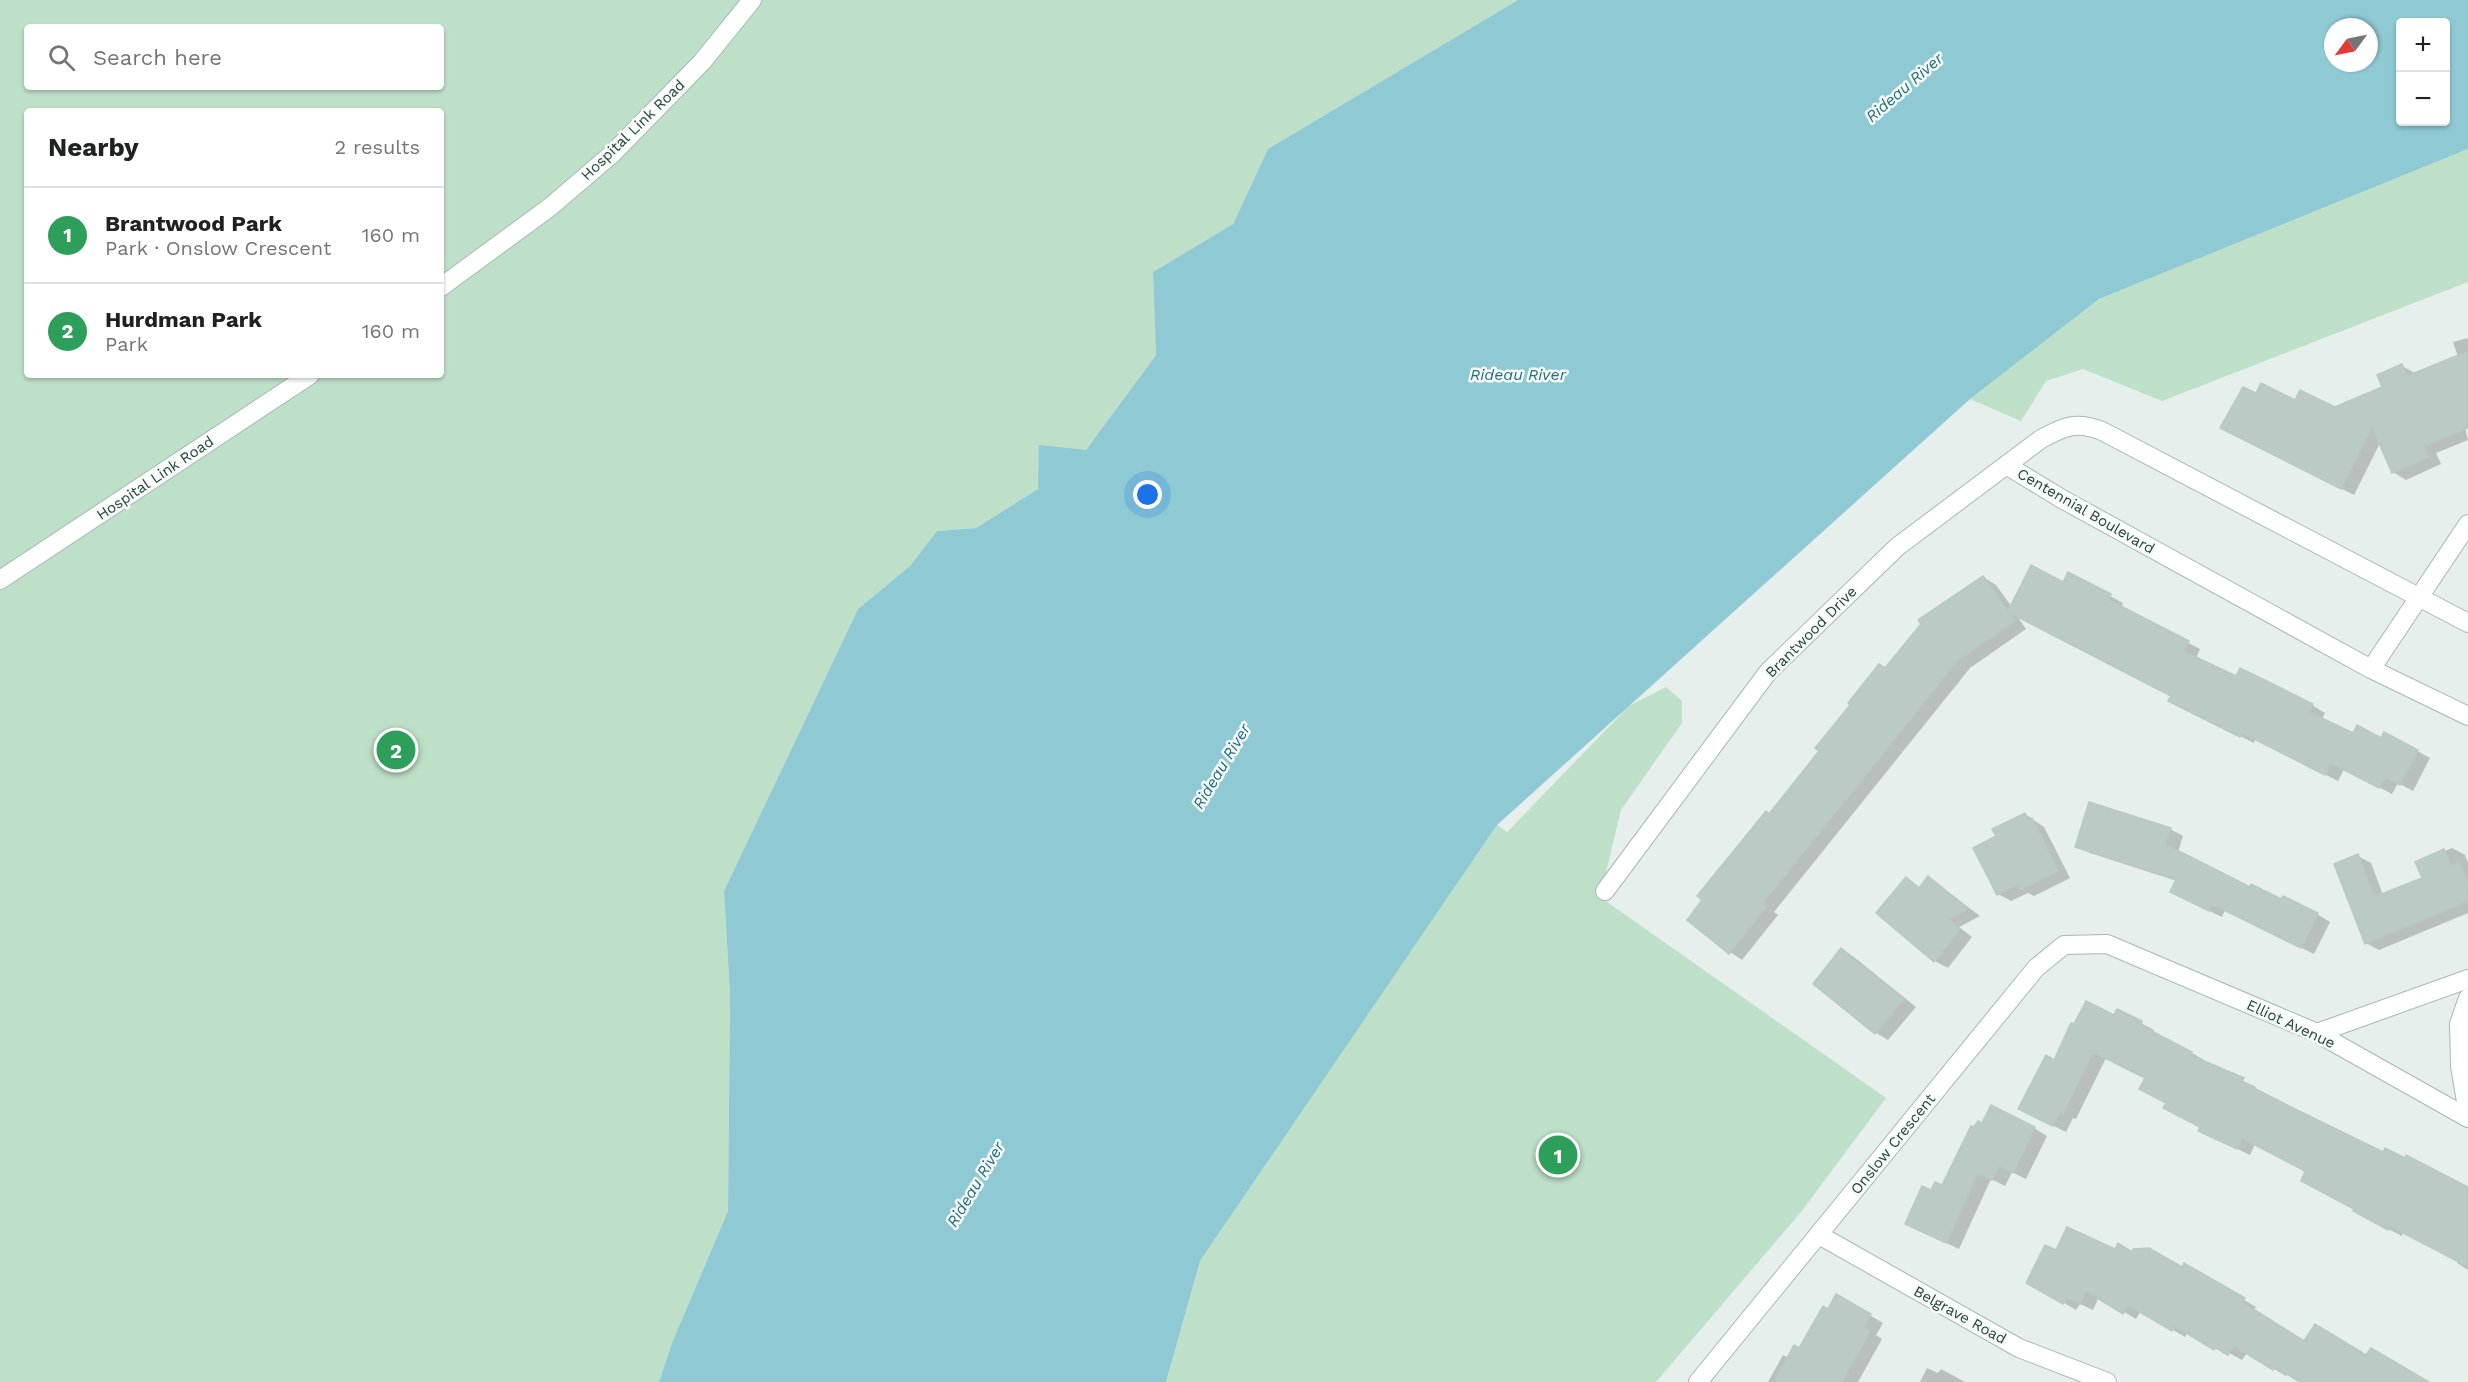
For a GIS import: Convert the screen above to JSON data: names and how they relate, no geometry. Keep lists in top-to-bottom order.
{
  "streets": {
    "street": [
      "Hospital Link Road",
      "Centennial Boulevard",
      "Brantwood Drive",
      "Elliot Avenue",
      "Onslow Crescent",
      "Belgrave Road"
    ]
  },
  "crossings": [
    ["Centennial Boulevard", "Brantwood Drive"],
    ["Elliot Avenue", "Onslow Crescent"],
    ["Onslow Crescent", "Belgrave Road"]
  ],
  "water": ["Rideau River"],
  "north": "bottom left",
  "page": {
    "map_buttons": ["+", "−"],
    "search": "Search here",
    "heading": ["Nearby", "2 results"],
    "list": [
      {
        "mark": "1",
        "name": "Brantwood Park",
        "note": "Park · Onslow Crescent",
        "value": "160 m"
      },
      {
        "mark": "2",
        "name": "Hurdman Park",
        "note": "Park",
        "value": "160 m"
      }
    ],
    "pins": ["2", "1"]
  }
}
